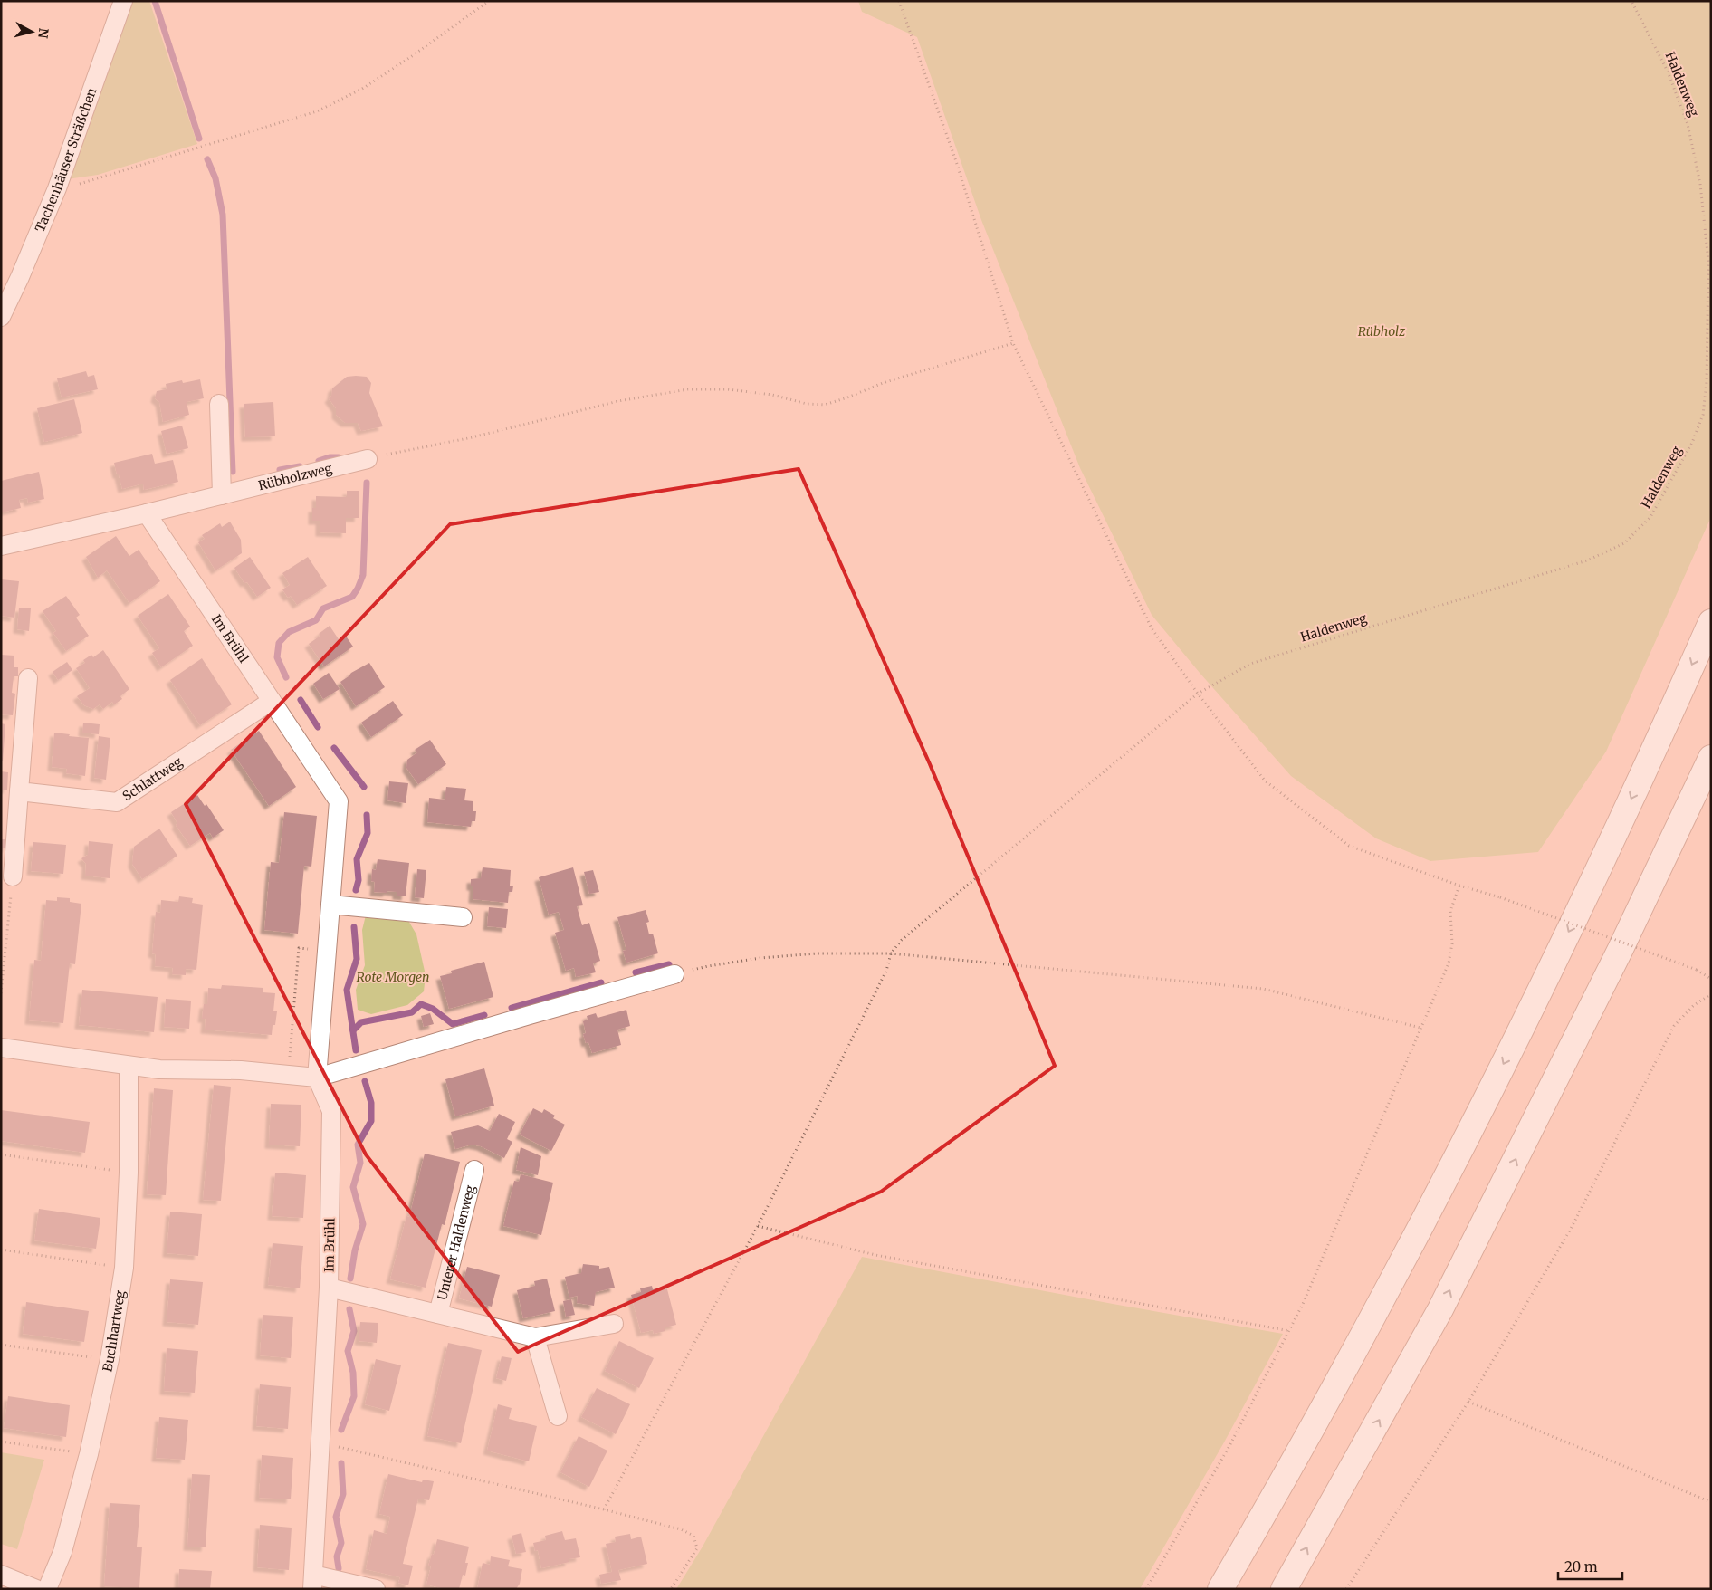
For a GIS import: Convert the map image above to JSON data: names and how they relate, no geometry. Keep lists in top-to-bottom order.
{
  "streets": {
    "street": [
      "Tachenhäuser Sträßchen",
      "Rübholzweg",
      "Im Brühl",
      "Schlattweg",
      "Unterer Haldenweg",
      "Buchhartweg"
    ],
    "path": ["Haldenweg"]
  },
  "crossings": [
    ["Rübholzweg", "Im Brühl"],
    ["Im Brühl", "Schlattweg"],
    ["Im Brühl", "Unterer Haldenweg"]
  ],
  "parks": ["Rübholz", "Rote Morgen"],
  "scale_bar": "20 m",
  "north": "right"
}
